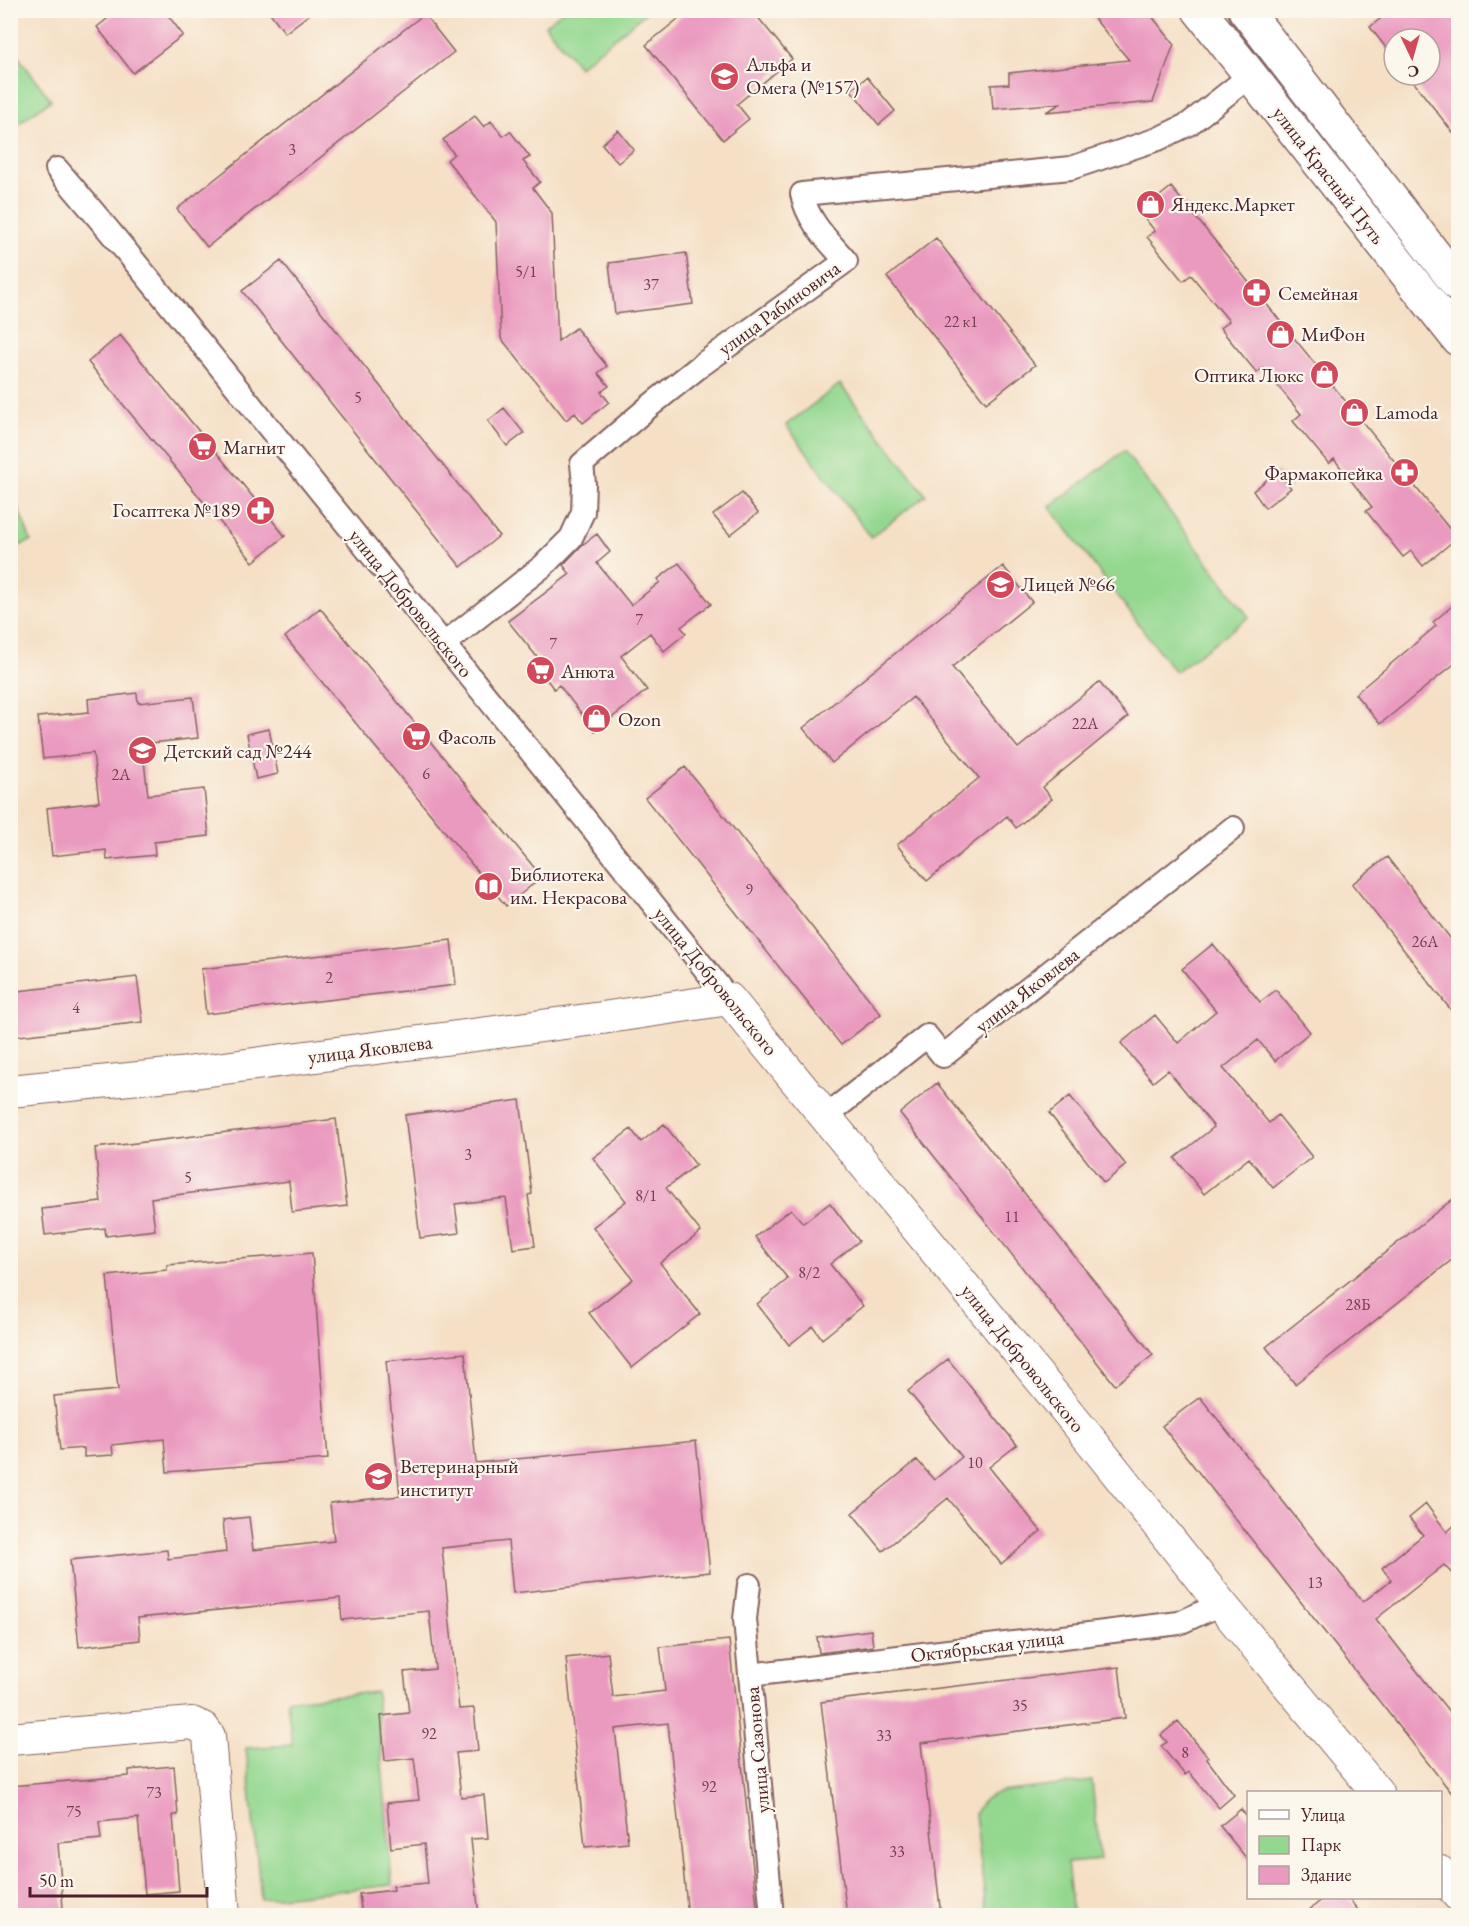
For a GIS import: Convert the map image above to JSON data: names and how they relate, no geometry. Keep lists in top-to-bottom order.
{
  "streets": {
    "main road": ["улица Красный Путь"],
    "street": [
      "улица Рабиновича",
      "улица Добровольского",
      "улица Яковлева",
      "Октябрьская улица",
      "улица Сазонова"
    ]
  },
  "crossings": [
    ["улица Красный Путь", "улица Рабиновича"],
    ["улица Рабиновича", "улица Добровольского"],
    ["улица Добровольского", "улица Яковлева"],
    ["улица Добровольского", "Октябрьская улица"],
    ["Октябрьская улица", "улица Сазонова"]
  ],
  "places": {
    "school or university": [
      "Альфа и Омега (№157)",
      "Лицей №66",
      "Детский сад №244",
      "Ветеринарный институт"
    ],
    "shop": [
      "Яндекс.Маркет",
      "МиФон",
      "Оптика Люкс",
      "Lamoda",
      "Ozon"
    ],
    "pharmacy": ["Семейная", "Фармакопейка", "Госаптека №189"],
    "supermarket": ["Магнит", "Анюта", "Фасоль"],
    "library": ["Библиотека им. Некрасова"]
  },
  "house_numbers": [
    "3",
    "5/1",
    "37",
    "22 к1",
    "5",
    "7",
    "7",
    "22А",
    "6",
    "2А",
    "9",
    "26А",
    "2",
    "4",
    "3",
    "5",
    "8/1",
    "11",
    "8/2",
    "28Б",
    "10",
    "13",
    "35",
    "92",
    "33",
    "8",
    "92",
    "73",
    "75",
    "33"
  ],
  "legend": ["Улица", "Парк", "Здание"],
  "scale_bar": "50 m",
  "north": "bottom"
}
